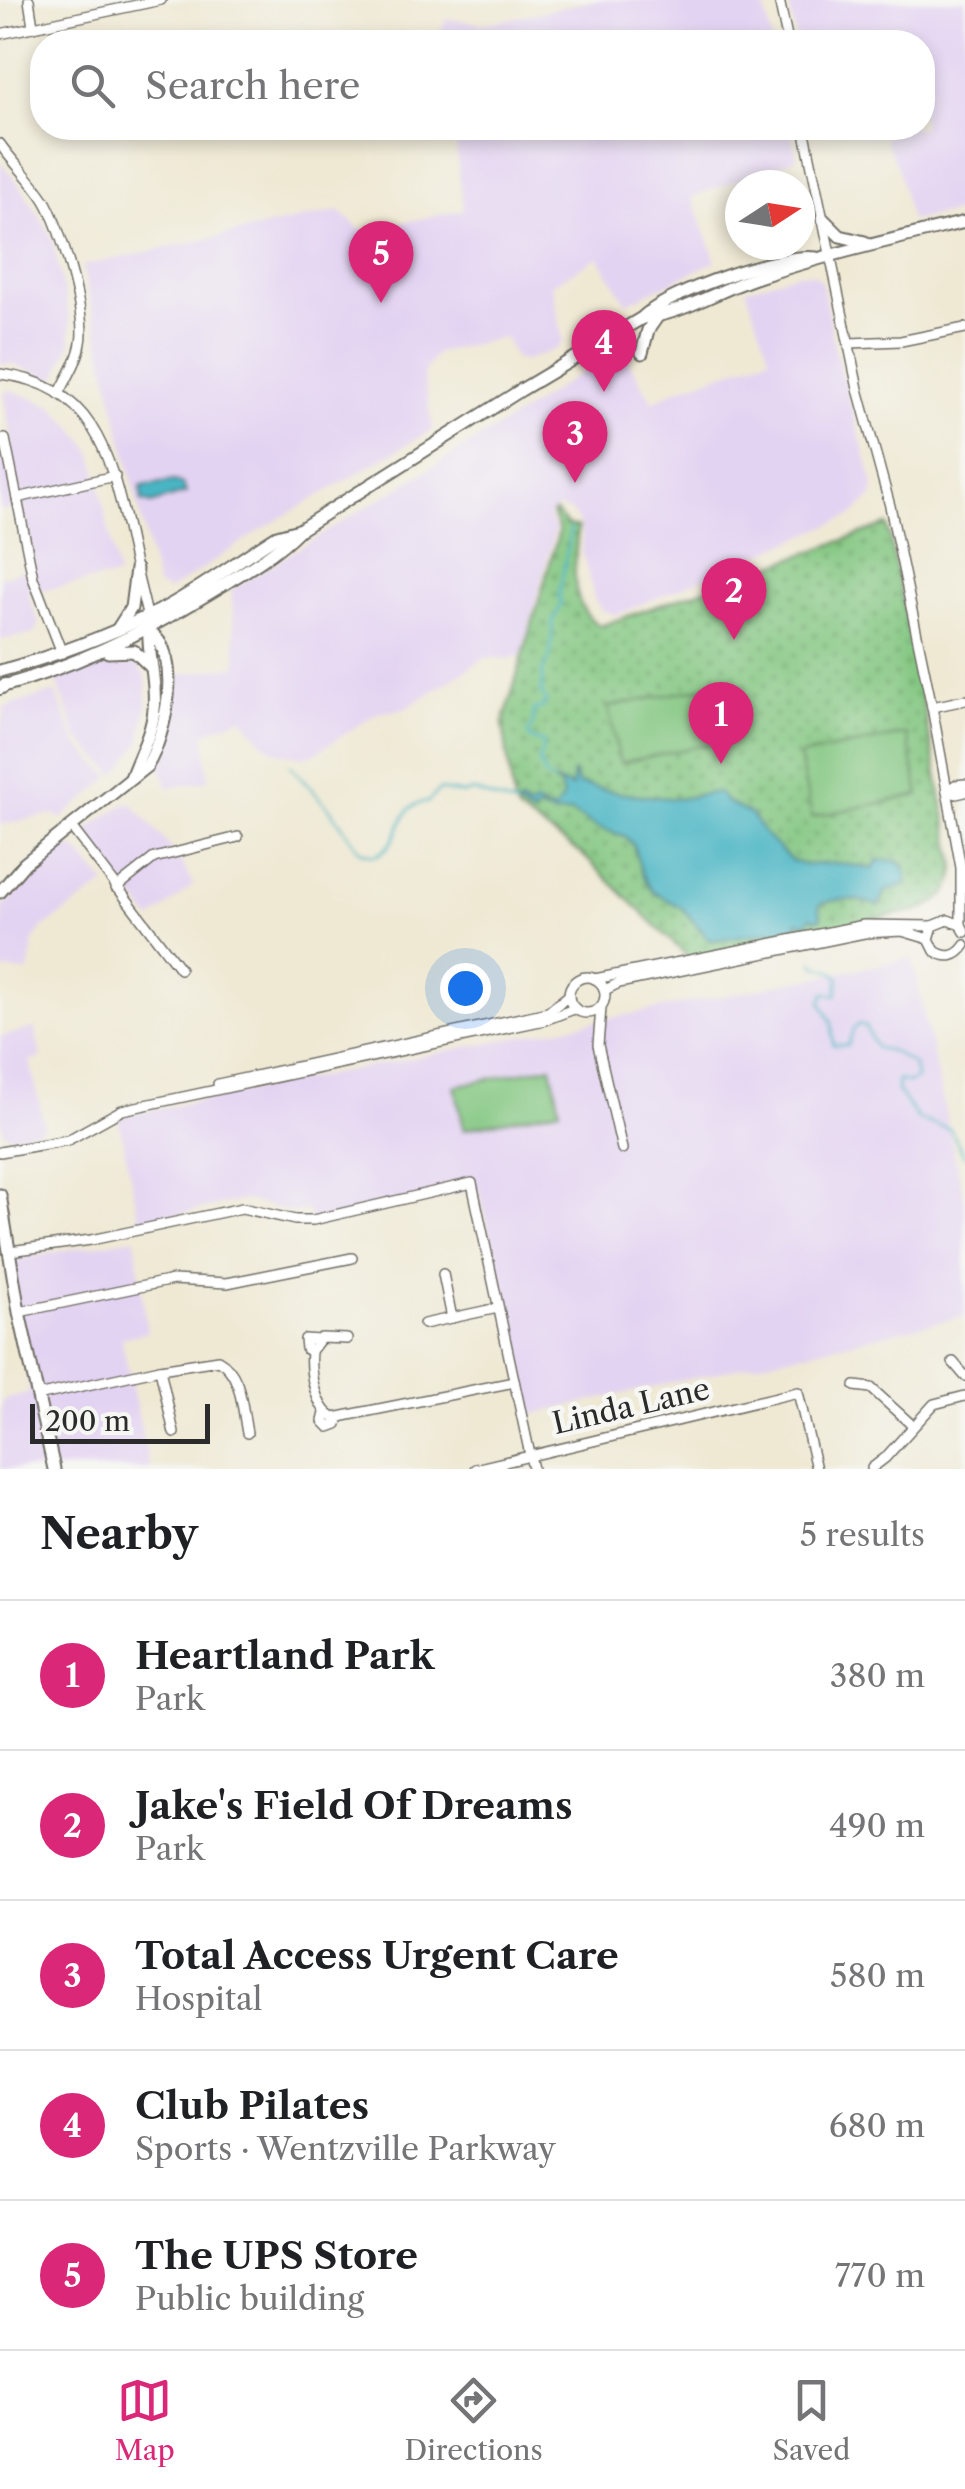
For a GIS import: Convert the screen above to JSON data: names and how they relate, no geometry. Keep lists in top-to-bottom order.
{
  "streets": {
    "street": ["Linda Lane"]
  },
  "scale_bar": "200 m",
  "north": "right",
  "page": {
    "search": "Search here",
    "pins": [
      "5",
      "4",
      "3",
      "2",
      "1"
    ],
    "scale": "200 m",
    "heading": ["Nearby", "5 results"],
    "list": [
      {
        "mark": "1",
        "name": "Heartland Park",
        "note": "Park",
        "value": "380 m"
      },
      {
        "mark": "2",
        "name": "Jake's Field Of Dreams",
        "note": "Park",
        "value": "490 m"
      },
      {
        "mark": "3",
        "name": "Total Access Urgent Care",
        "note": "Hospital",
        "value": "580 m"
      },
      {
        "mark": "4",
        "name": "Club Pilates",
        "note": "Sports · Wentzville Parkway",
        "value": "680 m"
      },
      {
        "mark": "5",
        "name": "The UPS Store",
        "note": "Public building",
        "value": "770 m"
      }
    ],
    "nav": ["Map", "Directions", "Saved"]
  }
}
